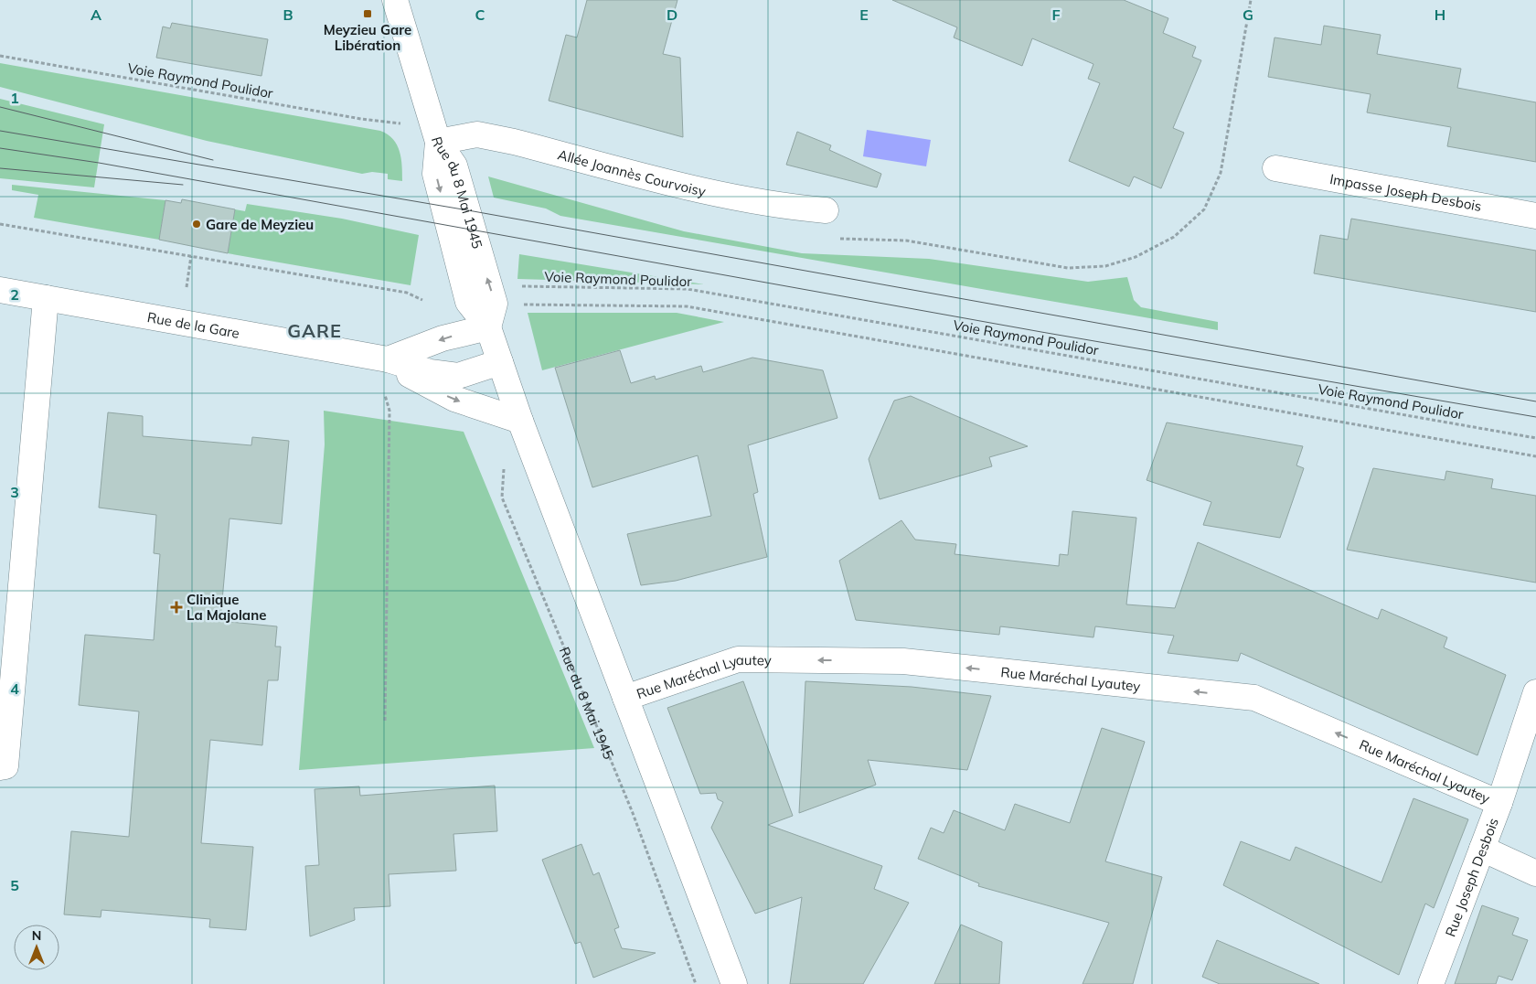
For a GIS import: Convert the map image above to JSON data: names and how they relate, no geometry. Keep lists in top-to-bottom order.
{
  "streets": {
    "street": [
      "Allée Joannès Courvoisy",
      "Impasse Joseph Desbois",
      "Rue du 8 Mai 1945",
      "Rue de la Gare",
      "Rue Maréchal Lyautey",
      "Rue Joseph Desbois"
    ],
    "path": ["Voie Raymond Poulidor"]
  },
  "crossings": [
    ["Allée Joannès Courvoisy", "Rue du 8 Mai 1945"],
    ["Rue du 8 Mai 1945", "Rue de la Gare"],
    ["Rue du 8 Mai 1945", "Rue Maréchal Lyautey"],
    ["Rue Maréchal Lyautey", "Rue Joseph Desbois"]
  ],
  "one_way": ["Rue Maréchal Lyautey"],
  "districts": ["GARE"],
  "places": {
    "transit": ["Meyzieu Gare Libération"],
    "other": ["Gare de Meyzieu"],
    "health": ["Clinique La Majolane"]
  },
  "north": "top",
  "grid": {
    "columns": [
      "A",
      "B",
      "C",
      "D",
      "E",
      "F",
      "G",
      "H"
    ],
    "rows": [
      "1",
      "2",
      "3",
      "4",
      "5"
    ]
  }
}
